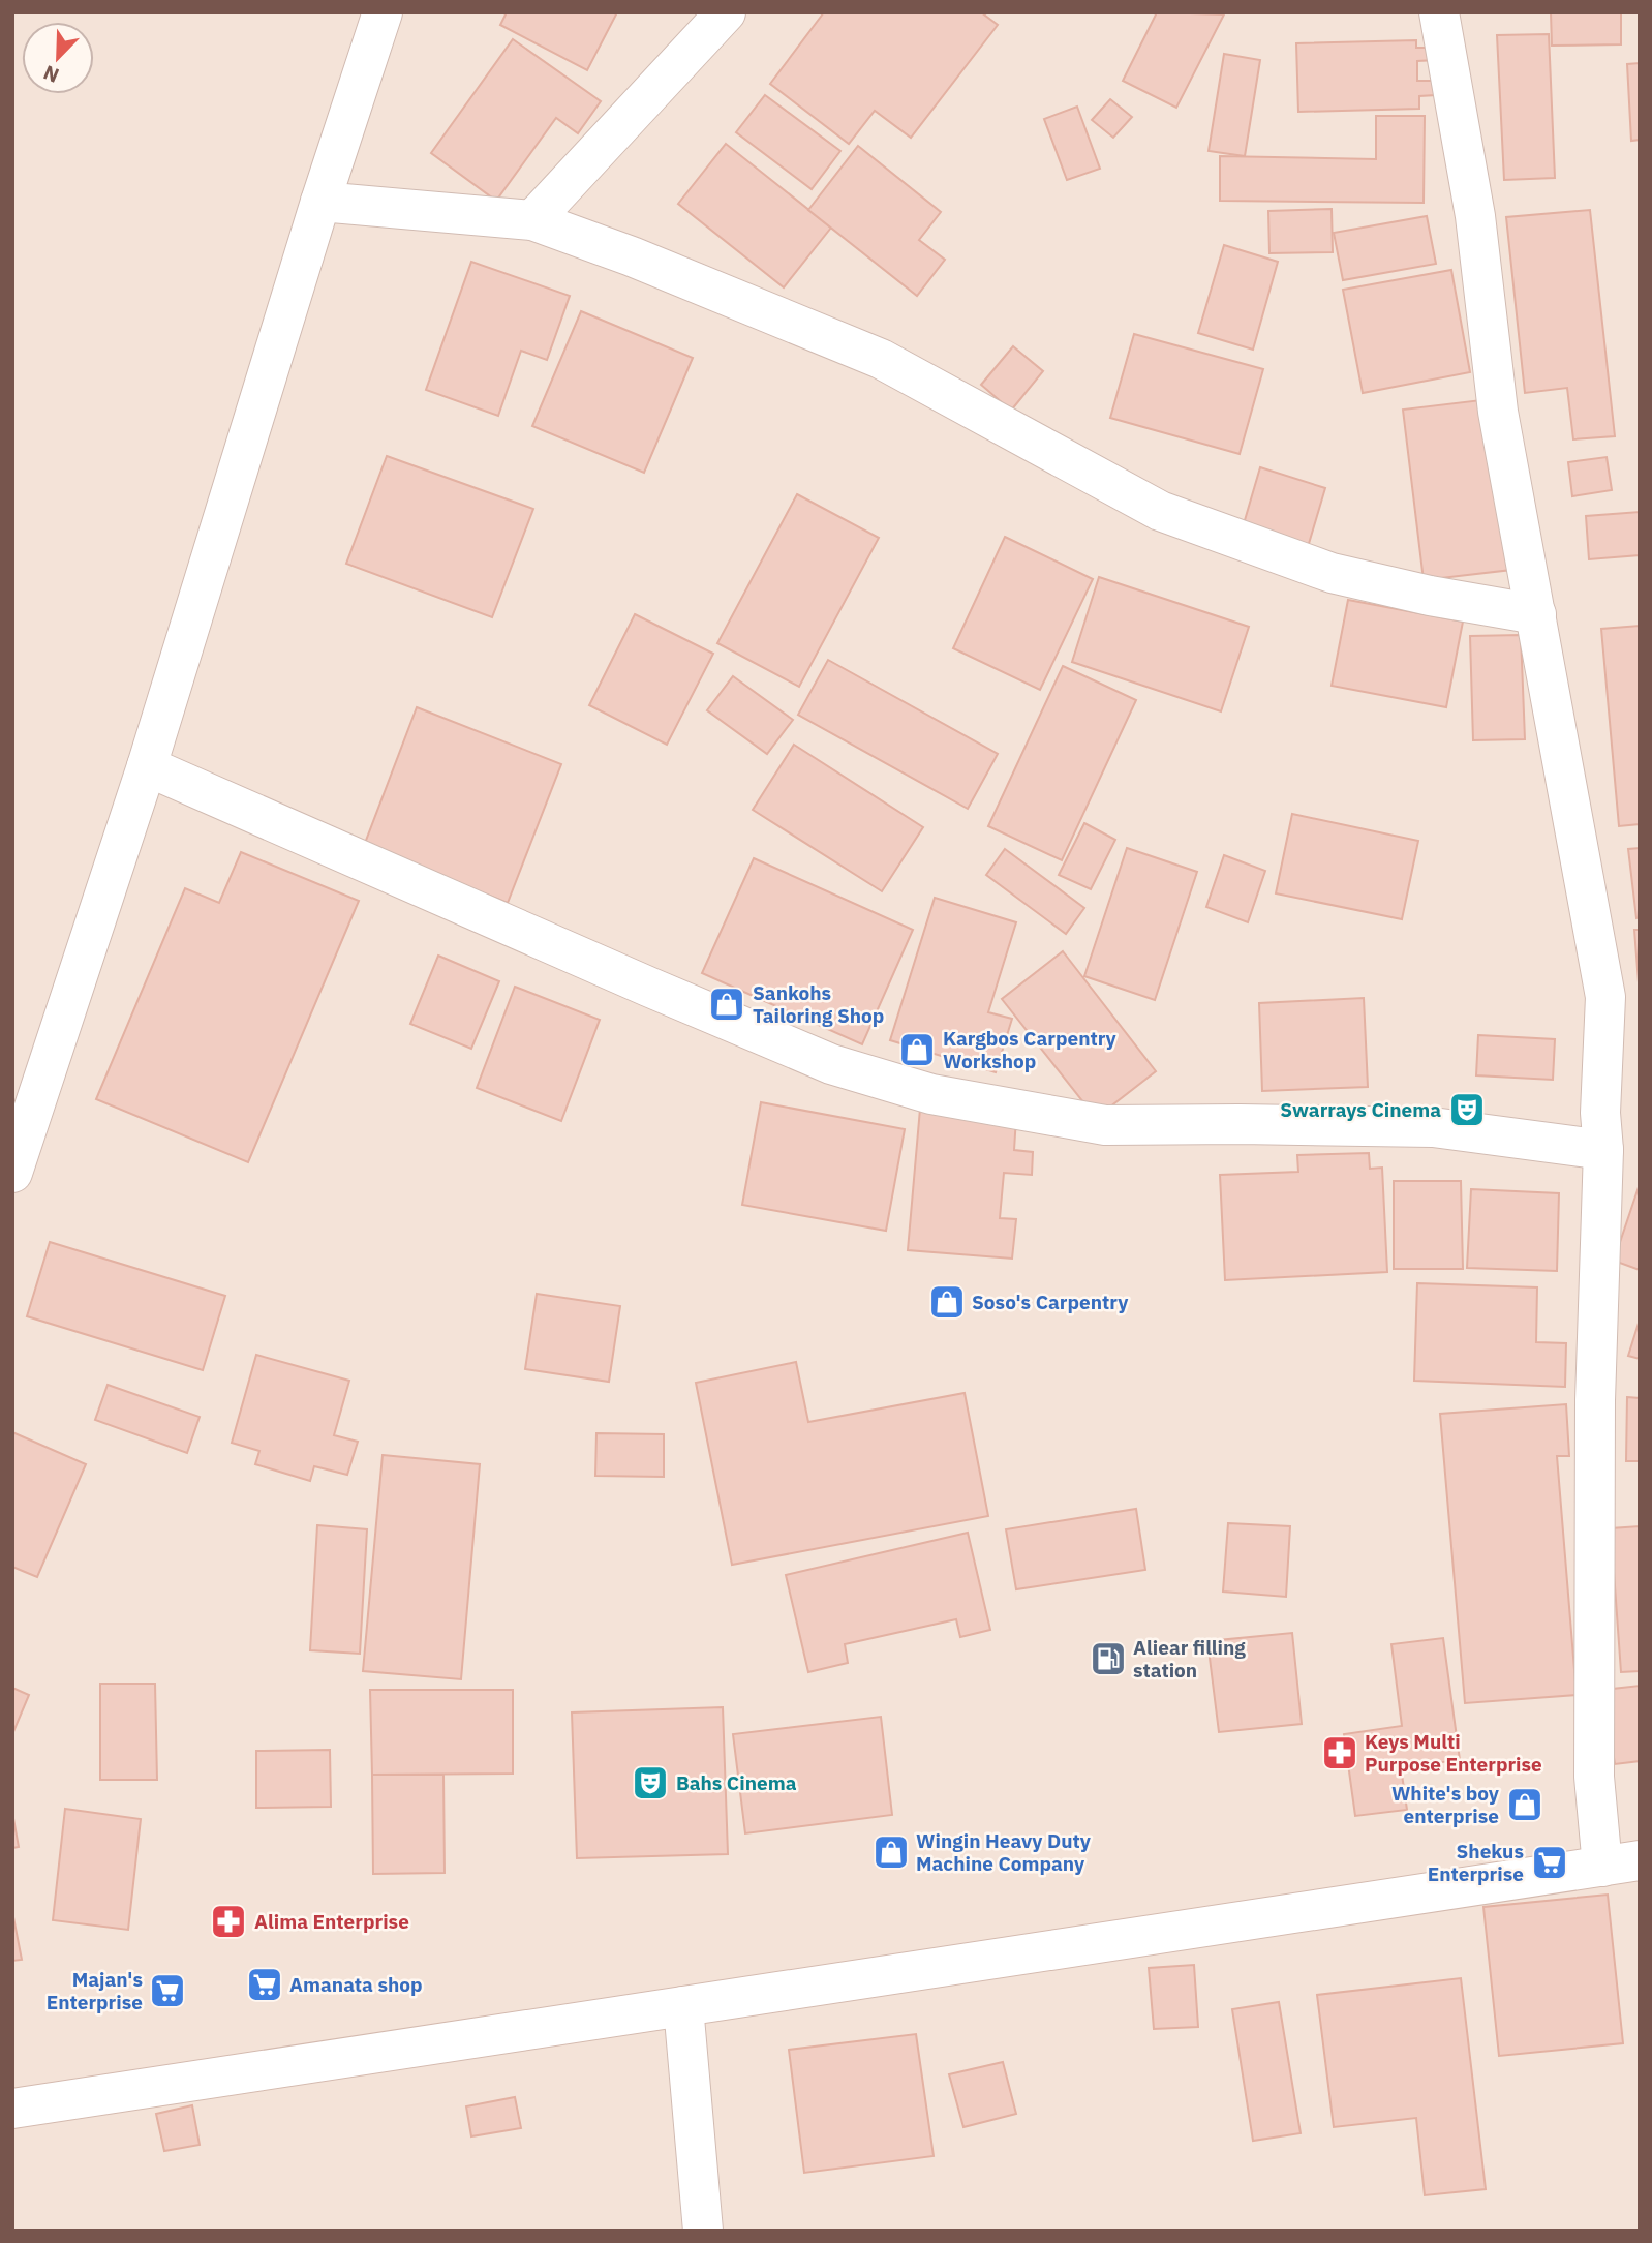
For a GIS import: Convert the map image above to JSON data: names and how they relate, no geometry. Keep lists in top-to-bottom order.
{
  "places": {
    "shop": [
      "Sankohs Tailoring Shop",
      "Kargbos Carpentry Workshop",
      "Soso's Carpentry",
      "White's boy enterprise",
      "Wingin Heavy Duty Machine Company"
    ],
    "theatre": ["Swarrays Cinema", "Bahs Cinema"],
    "fuel station": ["Aliear filling station"],
    "pharmacy": ["Keys Multi Purpose Enterprise", "Alima Enterprise"],
    "supermarket": ["Shekus Enterprise", "Amanata shop", "Majan's Enterprise"]
  },
  "north": "bottom left"
}
